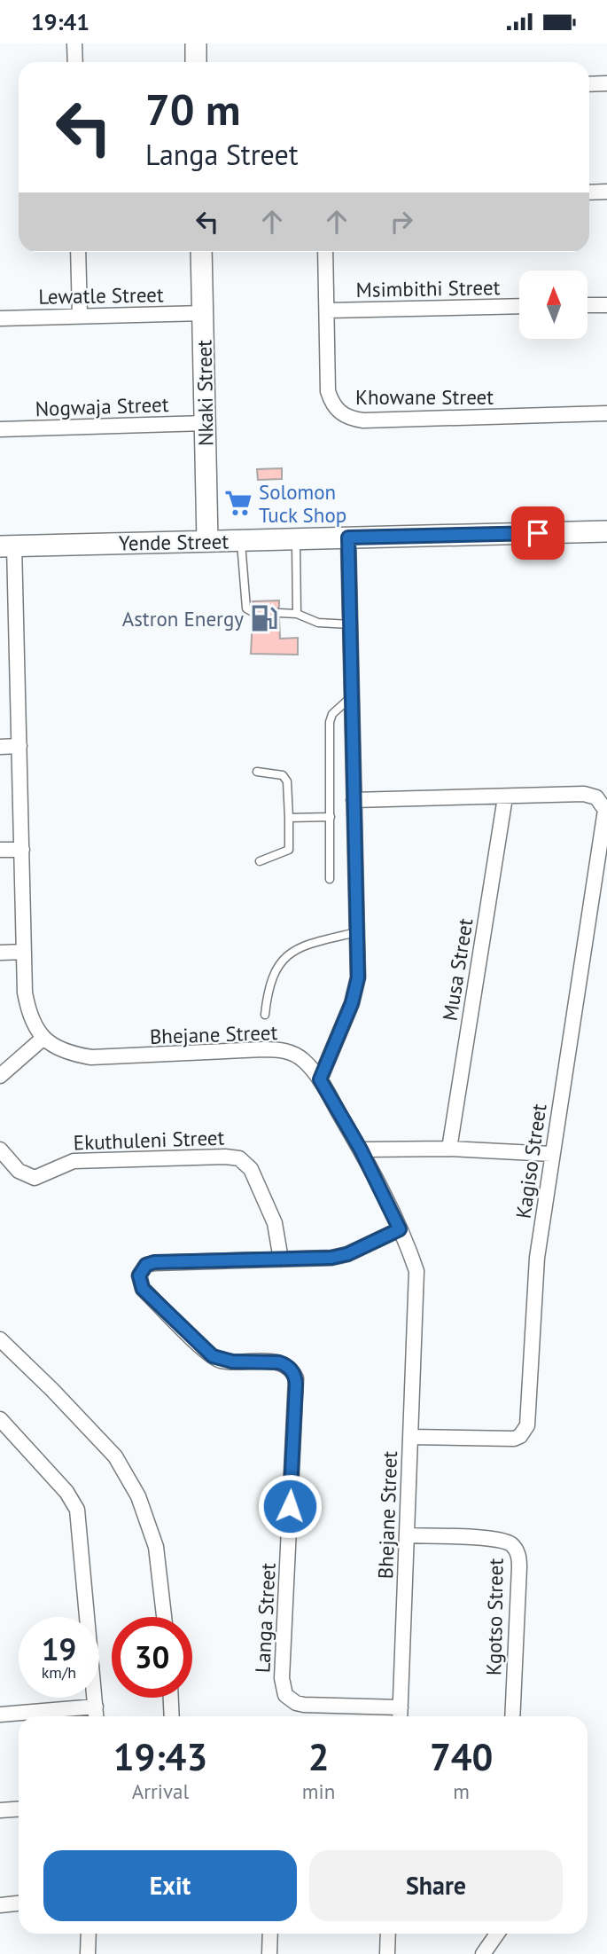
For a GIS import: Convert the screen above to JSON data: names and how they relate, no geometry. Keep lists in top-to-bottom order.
{
  "streets": {
    "street": [
      "Msimbithi Street",
      "Lewatle Street",
      "Nkaki Street",
      "Khowane Street",
      "Nogwaja Street",
      "Yende Street",
      "Musa Street",
      "Bhejane Street",
      "Ekuthuleni Street",
      "Kagiso Street",
      "Kgotso Street",
      "Langa Street"
    ]
  },
  "crossings": [
    ["Msimbithi Street", "Khowane Street"],
    ["Lewatle Street", "Nkaki Street"],
    ["Nkaki Street", "Nogwaja Street"],
    ["Nkaki Street", "Yende Street"],
    ["Musa Street", "Kagiso Street"],
    ["Bhejane Street", "Kagiso Street"],
    ["Bhejane Street", "Kgotso Street"],
    ["Bhejane Street", "Langa Street"],
    ["Ekuthuleni Street", "Langa Street"]
  ],
  "places": {
    "supermarket": ["Solomon Tuck Shop"],
    "fuel station": ["Astron Energy"]
  },
  "north": "top",
  "page": {
    "status": "19:41",
    "turn": ["70 m", "Langa Street"],
    "speed": "19 km/h",
    "limit": "30",
    "eta": [
      "19:43",
      "Arrival",
      "2",
      "min",
      "740",
      "m"
    ],
    "buttons": ["Exit", "Share"]
  }
}
